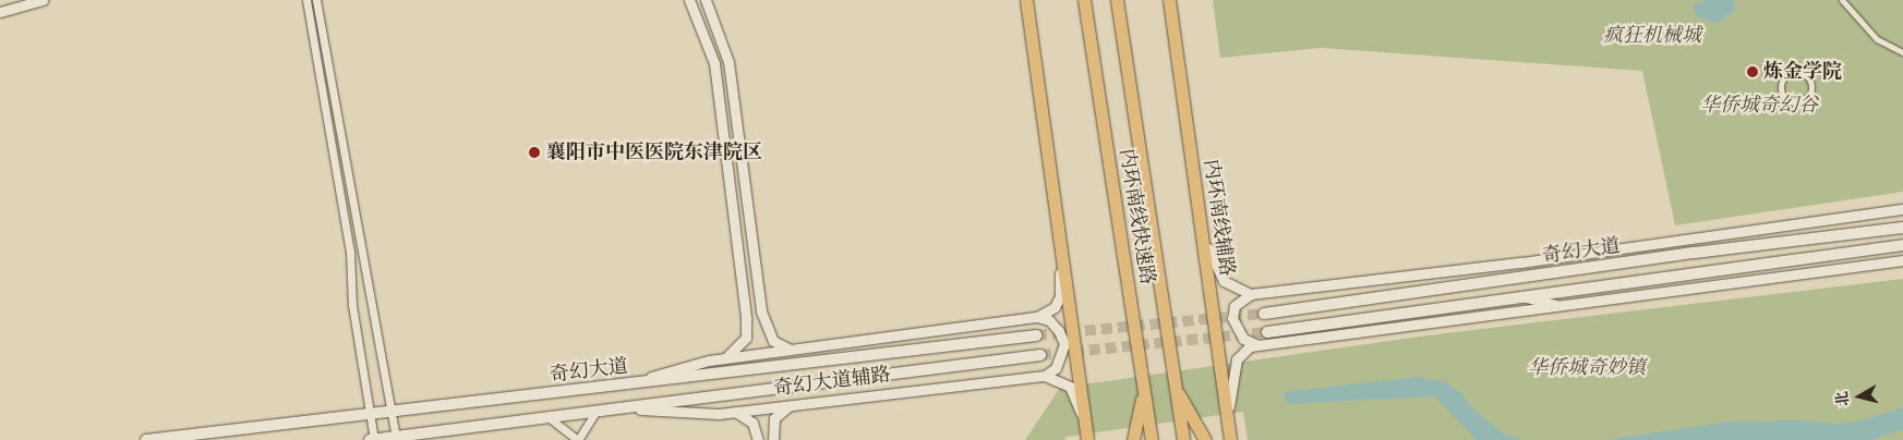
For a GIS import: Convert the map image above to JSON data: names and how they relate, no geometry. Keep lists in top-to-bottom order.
{
  "streets": {
    "main road": ["内环南线快速路", "内环南线辅路", "奇幻大道"],
    "street": ["奇幻大道辅路"]
  },
  "crossings": [
    ["奇幻大道", "奇幻大道辅路"]
  ],
  "parks": ["疯狂机械城", "华侨城奇幻谷", "华侨城奇妙镇"],
  "places": ["炼金学院", "襄阳市中医医院东津院区"],
  "north": "left"
}
